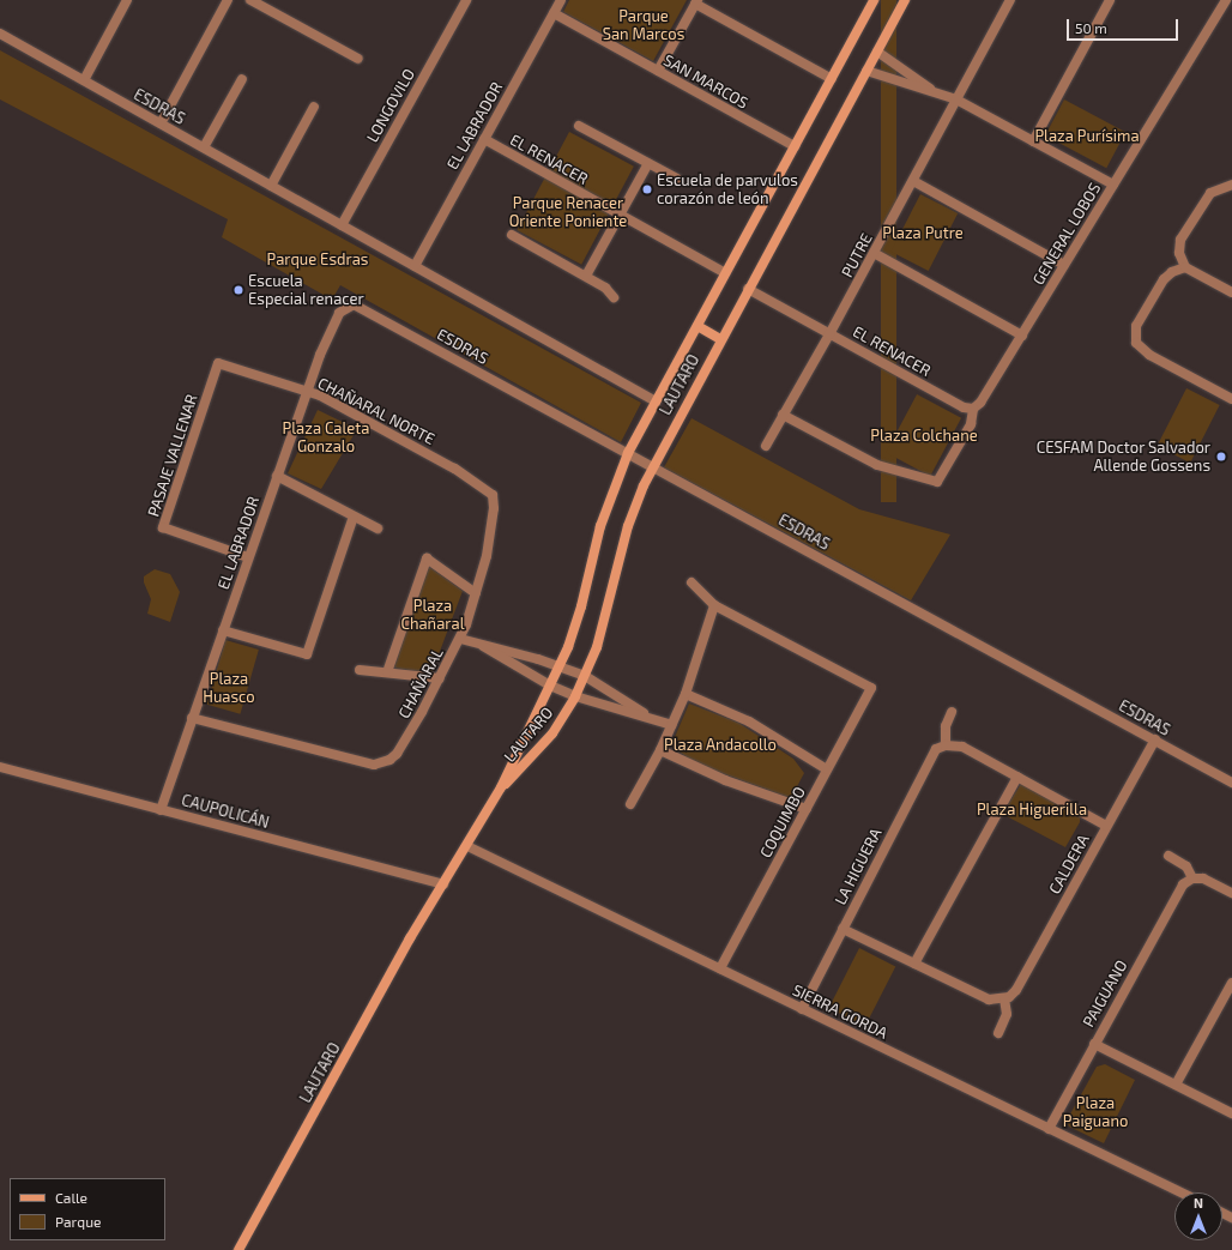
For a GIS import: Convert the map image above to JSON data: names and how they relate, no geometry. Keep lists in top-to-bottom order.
{
  "streets": {
    "street": [
      "SAN MARCOS",
      "LONGOVILO",
      "ESDRAS",
      "EL LABRADOR",
      "EL RENACER",
      "GENERAL LOBOS",
      "PUTRE",
      "LAUTARO",
      "CHAÑARAL NORTE",
      "PASAJE VALLENAR",
      "CHAÑARAL",
      "CAUPOLICÁN",
      "COQUIMBO",
      "CALDERA",
      "LA HIGUERA",
      "PAIGUANO",
      "SIERRA GORDA"
    ]
  },
  "crossings": [
    ["SAN MARCOS", "EL LABRADOR"],
    ["SAN MARCOS", "LAUTARO"],
    ["LONGOVILO", "ESDRAS"],
    ["ESDRAS", "EL LABRADOR"],
    ["ESDRAS", "LAUTARO"],
    ["ESDRAS", "CALDERA"],
    ["EL LABRADOR", "EL RENACER"],
    ["EL LABRADOR", "CHAÑARAL NORTE"],
    ["EL LABRADOR", "PASAJE VALLENAR"],
    ["EL LABRADOR", "CHAÑARAL"],
    ["EL LABRADOR", "CAUPOLICÁN"],
    ["EL RENACER", "GENERAL LOBOS"],
    ["EL RENACER", "PUTRE"],
    ["EL RENACER", "LAUTARO"],
    ["GENERAL LOBOS", "PUTRE"],
    ["LAUTARO", "CAUPOLICÁN"],
    ["LAUTARO", "SIERRA GORDA"],
    ["CHAÑARAL NORTE", "PASAJE VALLENAR"],
    ["CHAÑARAL NORTE", "CHAÑARAL"],
    ["COQUIMBO", "SIERRA GORDA"],
    ["LA HIGUERA", "SIERRA GORDA"],
    ["PAIGUANO", "SIERRA GORDA"]
  ],
  "parks": [
    "Parque San Marcos",
    "Plaza Purísima",
    "Parque Renacer Oriente Poniente",
    "Plaza Putre",
    "Parque Esdras",
    "Plaza Caleta Gonzalo",
    "Plaza Colchane",
    "Plaza Chañaral",
    "Plaza Huasco",
    "Plaza Andacollo",
    "Plaza Higuerilla",
    "Plaza Paiguano"
  ],
  "places": ["Escuela de parvulos corazón de león", "Escuela Especial renacer", "CESFAM Doctor Salvador Allende Gossens"],
  "legend": ["Calle", "Parque"],
  "scale_bar": "50 m",
  "north": "top"
}
